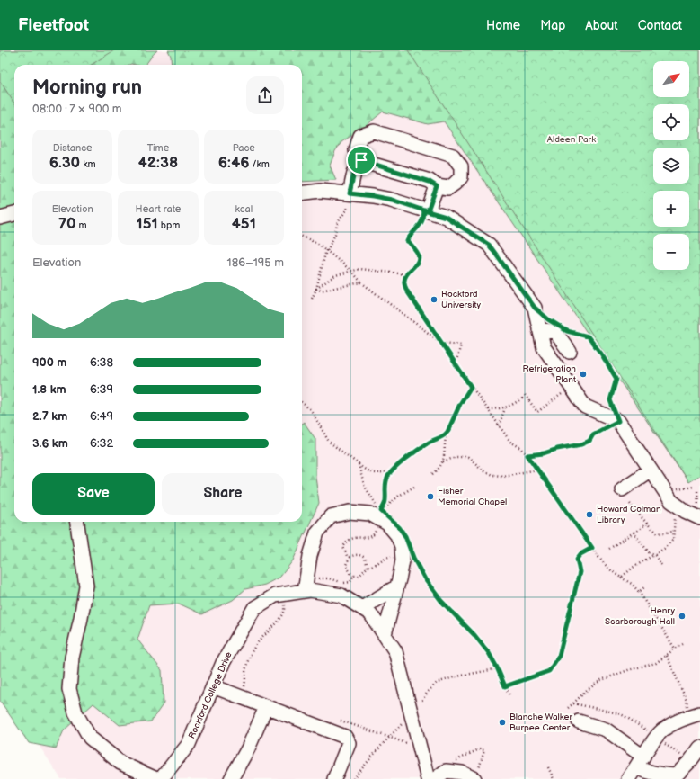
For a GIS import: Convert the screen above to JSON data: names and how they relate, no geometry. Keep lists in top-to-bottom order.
{
  "streets": {
    "street": ["Rockford College Drive"]
  },
  "parks": ["Aldeen Park"],
  "places": [
    "Rockford University",
    "Refrigeration Plant",
    "Fisher Memorial Chapel",
    "Howard Colman Library",
    "Henry Scarborough Hall",
    "Blanche Walker Burpee Center"
  ],
  "north": "top right",
  "page": {
    "header": "Fleetfoot",
    "nav": [
      "Home",
      "Map",
      "About",
      "Contact"
    ],
    "map_buttons": ["+", "−"],
    "heading": ["Morning run", "08:00 · 7 × 900 m"],
    "stats": [
      ["Distance", "6.30 km"],
      ["Time", "42:38"],
      ["Pace", "6:46 /km"],
      ["Elevation", "70 m"],
      ["Heart rate", "151 bpm"],
      ["kcal", "451"]
    ],
    "chart": ["Elevation", "186–195 m"],
    "list": [
      {
        "name": "900 m",
        "note": "6:38"
      },
      {
        "name": "1.8 km",
        "note": "6:39"
      },
      {
        "name": "2.7 km",
        "note": "6:49"
      },
      {
        "name": "3.6 km",
        "note": "6:32"
      }
    ],
    "buttons": ["Save", "Share"]
  }
}
